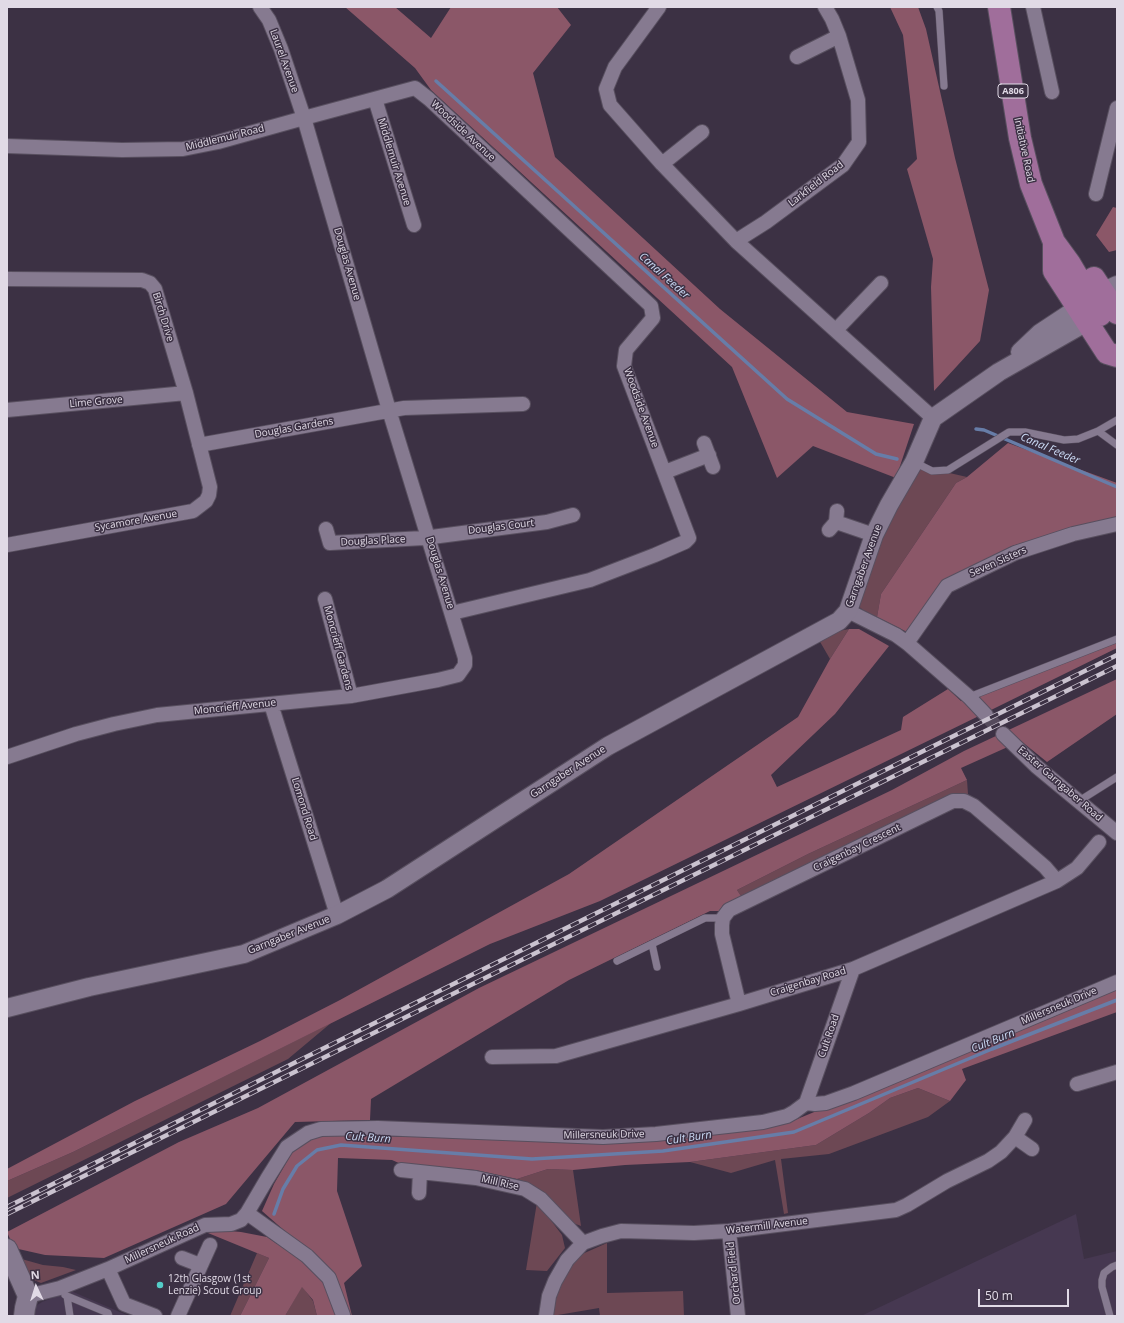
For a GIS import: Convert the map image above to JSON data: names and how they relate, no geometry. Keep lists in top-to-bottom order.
{
  "streets": {
    "main road": ["A806", "Initiative Road"],
    "street": [
      "Laurel Avenue",
      "Woodside Avenue",
      "Middlemuir Road",
      "Middlemuir Avenue",
      "Larkfield Road",
      "Douglas Avenue",
      "Birch Drive",
      "Lime Grove",
      "Douglas Gardens",
      "Sycamore Avenue",
      "Douglas Court",
      "Douglas Place",
      "Seven Sisters",
      "Garngaber Avenue",
      "Moncrieff Gardens",
      "Moncrieff Avenue",
      "Easter Garngaber Road",
      "Lomond Road",
      "Craigenbay Crescent",
      "Craigenbay Road",
      "Millersneuk Drive",
      "Cult Road",
      "Mill Rise",
      "Watermill Avenue",
      "Millersneuk Road",
      "Orchard Field"
    ]
  },
  "crossings": [
    ["Laurel Avenue", "Middlemuir Road"],
    ["Laurel Avenue", "Douglas Avenue"],
    ["A806", "Initiative Road"],
    ["Woodside Avenue", "Middlemuir Road"],
    ["Woodside Avenue", "Douglas Avenue"],
    ["Middlemuir Road", "Middlemuir Avenue"],
    ["Middlemuir Road", "Douglas Avenue"],
    ["Douglas Avenue", "Douglas Gardens"],
    ["Douglas Avenue", "Douglas Court"],
    ["Douglas Avenue", "Douglas Place"],
    ["Douglas Avenue", "Moncrieff Avenue"],
    ["Birch Drive", "Lime Grove"],
    ["Birch Drive", "Douglas Gardens"],
    ["Birch Drive", "Sycamore Avenue"],
    ["Douglas Gardens", "Sycamore Avenue"],
    ["Douglas Court", "Douglas Place"],
    ["Garngaber Avenue", "Lomond Road"],
    ["Moncrieff Gardens", "Moncrieff Avenue"],
    ["Moncrieff Avenue", "Lomond Road"],
    ["Craigenbay Crescent", "Craigenbay Road"],
    ["Craigenbay Road", "Cult Road"],
    ["Millersneuk Drive", "Cult Road"],
    ["Millersneuk Drive", "Millersneuk Road"],
    ["Mill Rise", "Watermill Avenue"],
    ["Watermill Avenue", "Orchard Field"]
  ],
  "water": ["Canal Feeder", "Cult Burn"],
  "places": ["12th Glasgow (1st Lenzie) Scout Group"],
  "scale_bar": "50 m",
  "north": "top"
}
